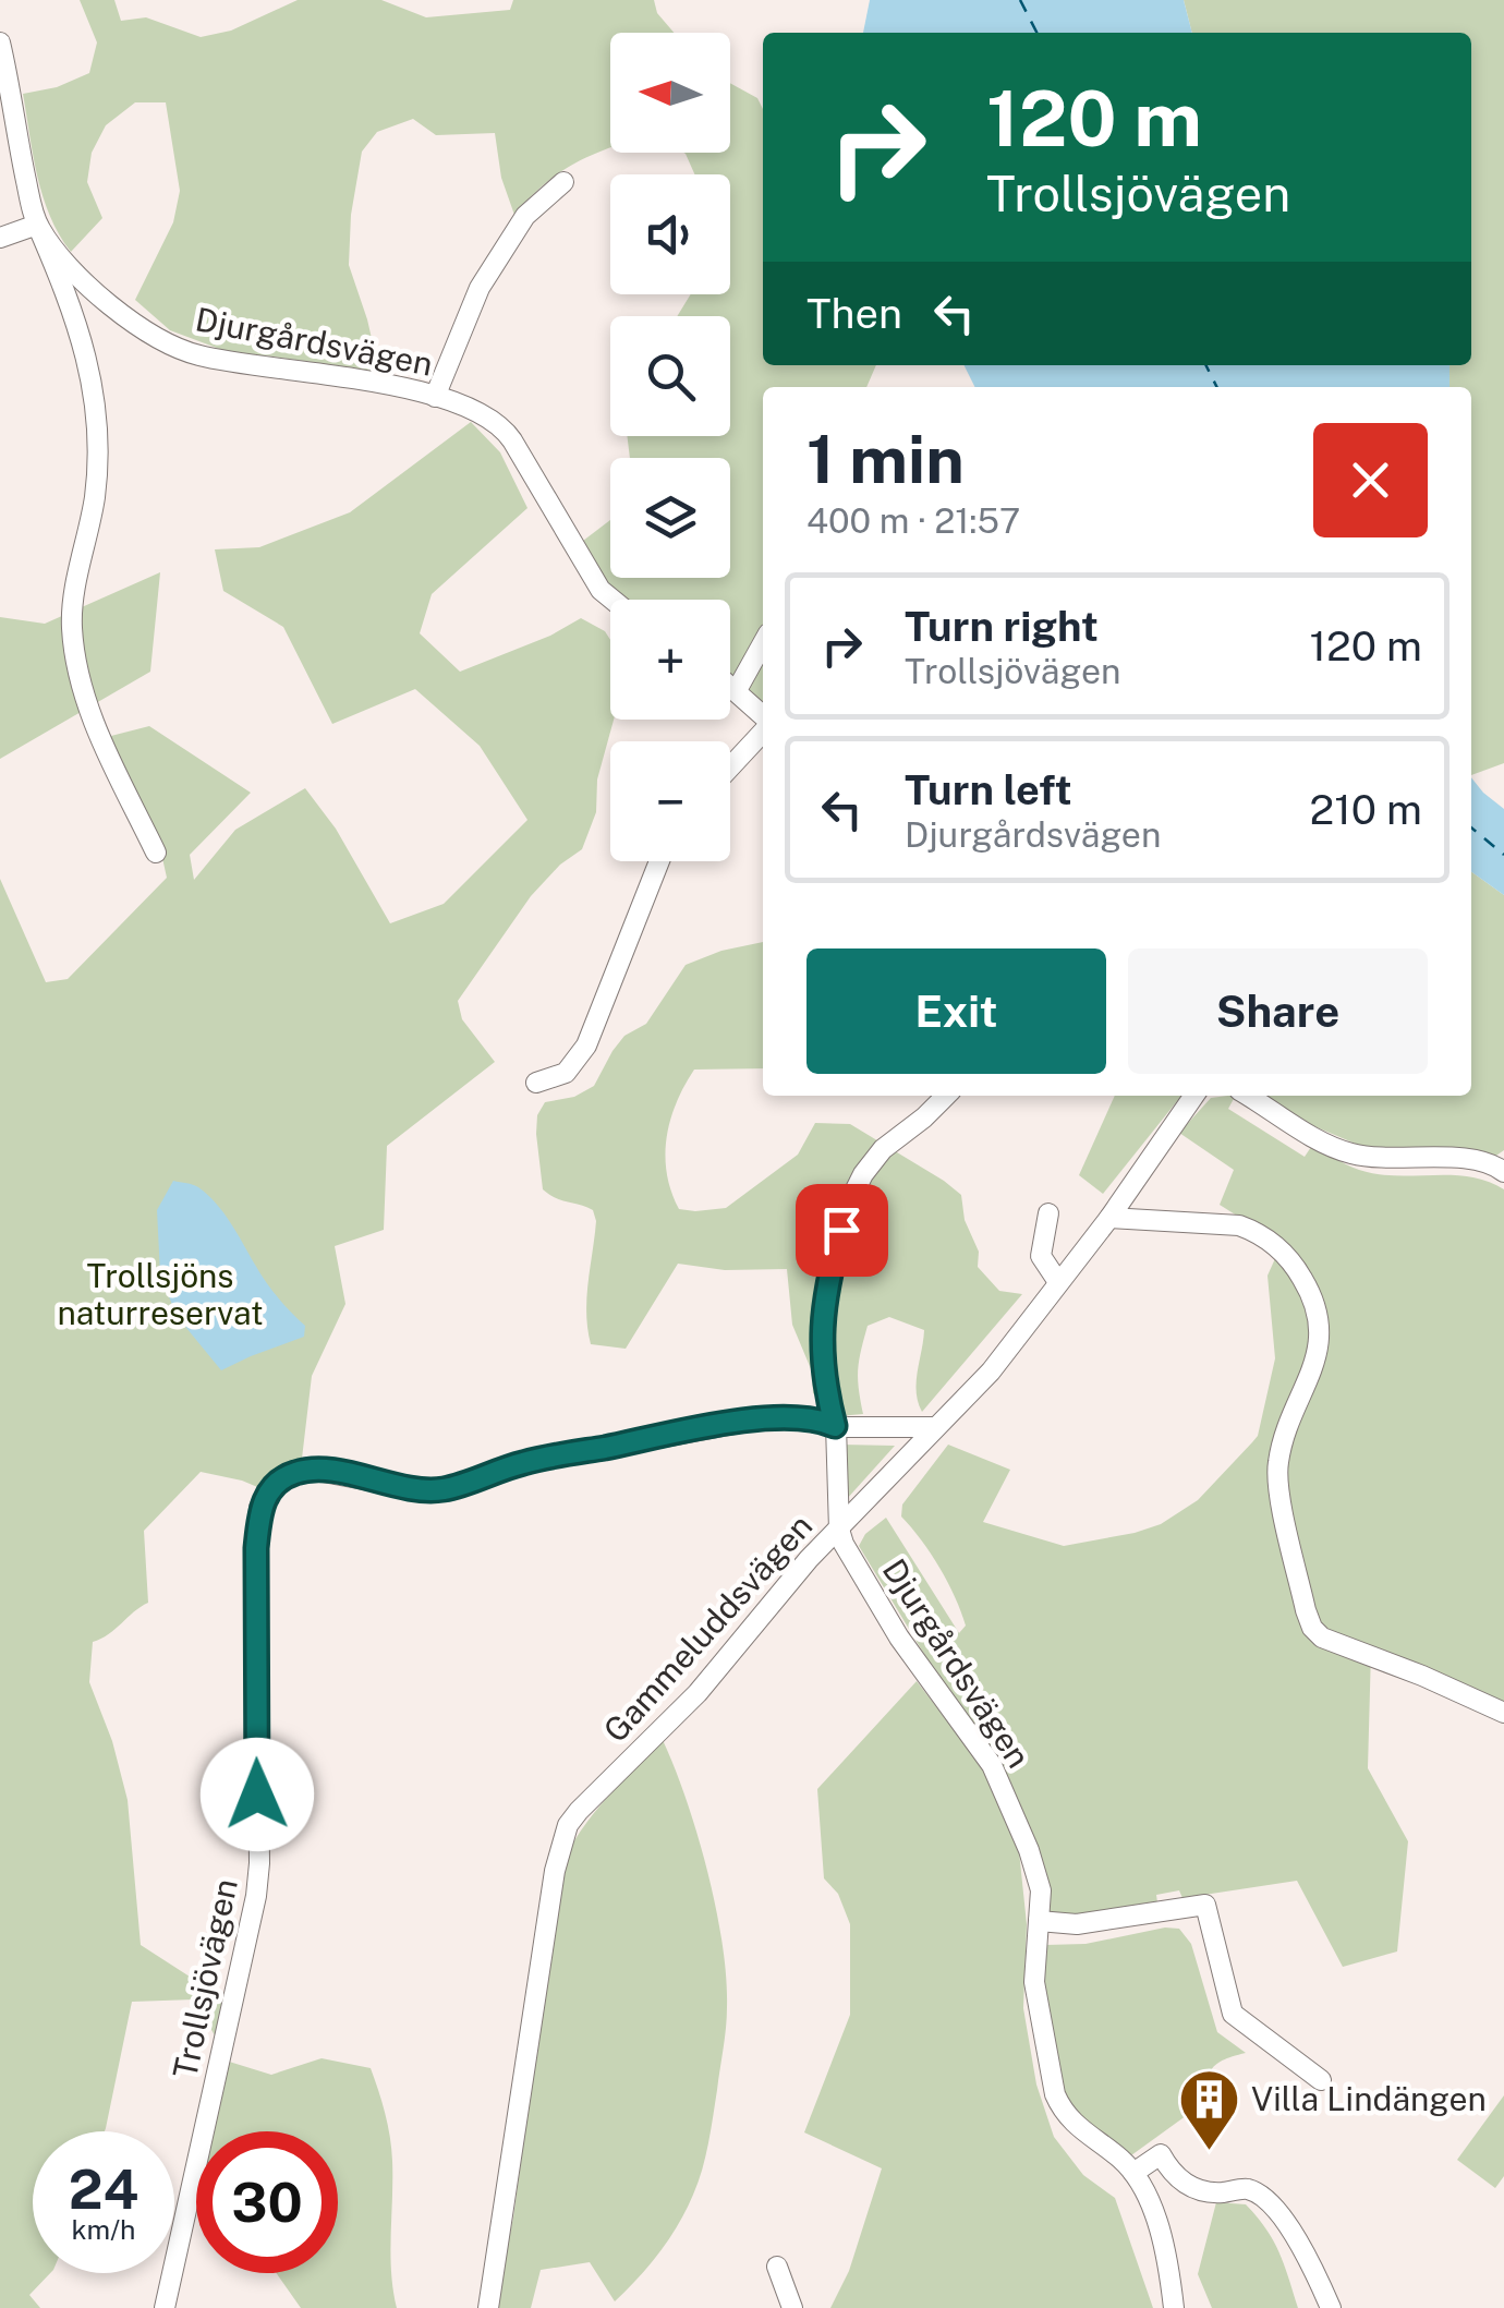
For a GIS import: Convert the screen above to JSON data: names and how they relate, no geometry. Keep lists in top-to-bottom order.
{
  "streets": {
    "street": ["Djurgårdsvägen", "Gammeluddsvägen", "Trollsjövägen"]
  },
  "crossings": [
    ["Djurgårdsvägen", "Gammeluddsvägen"],
    ["Djurgårdsvägen", "Trollsjövägen"],
    ["Gammeluddsvägen", "Trollsjövägen"]
  ],
  "parks": ["Trollsjöns naturreservat"],
  "places": {
    "building": ["Villa Lindängen"]
  },
  "north": "left",
  "page": {
    "map_buttons": ["+", "−"],
    "turn": ["120 m", "Trollsjövägen"],
    "then": "Then",
    "heading": ["1 min", "400 m · 21:57"],
    "list": [
      {
        "name": "Turn right",
        "note": "Trollsjövägen",
        "value": "120 m"
      },
      {
        "name": "Turn left",
        "note": "Djurgårdsvägen",
        "value": "210 m"
      }
    ],
    "buttons": ["Exit", "Share"],
    "speed": "24 km/h",
    "limit": "30"
  }
}
